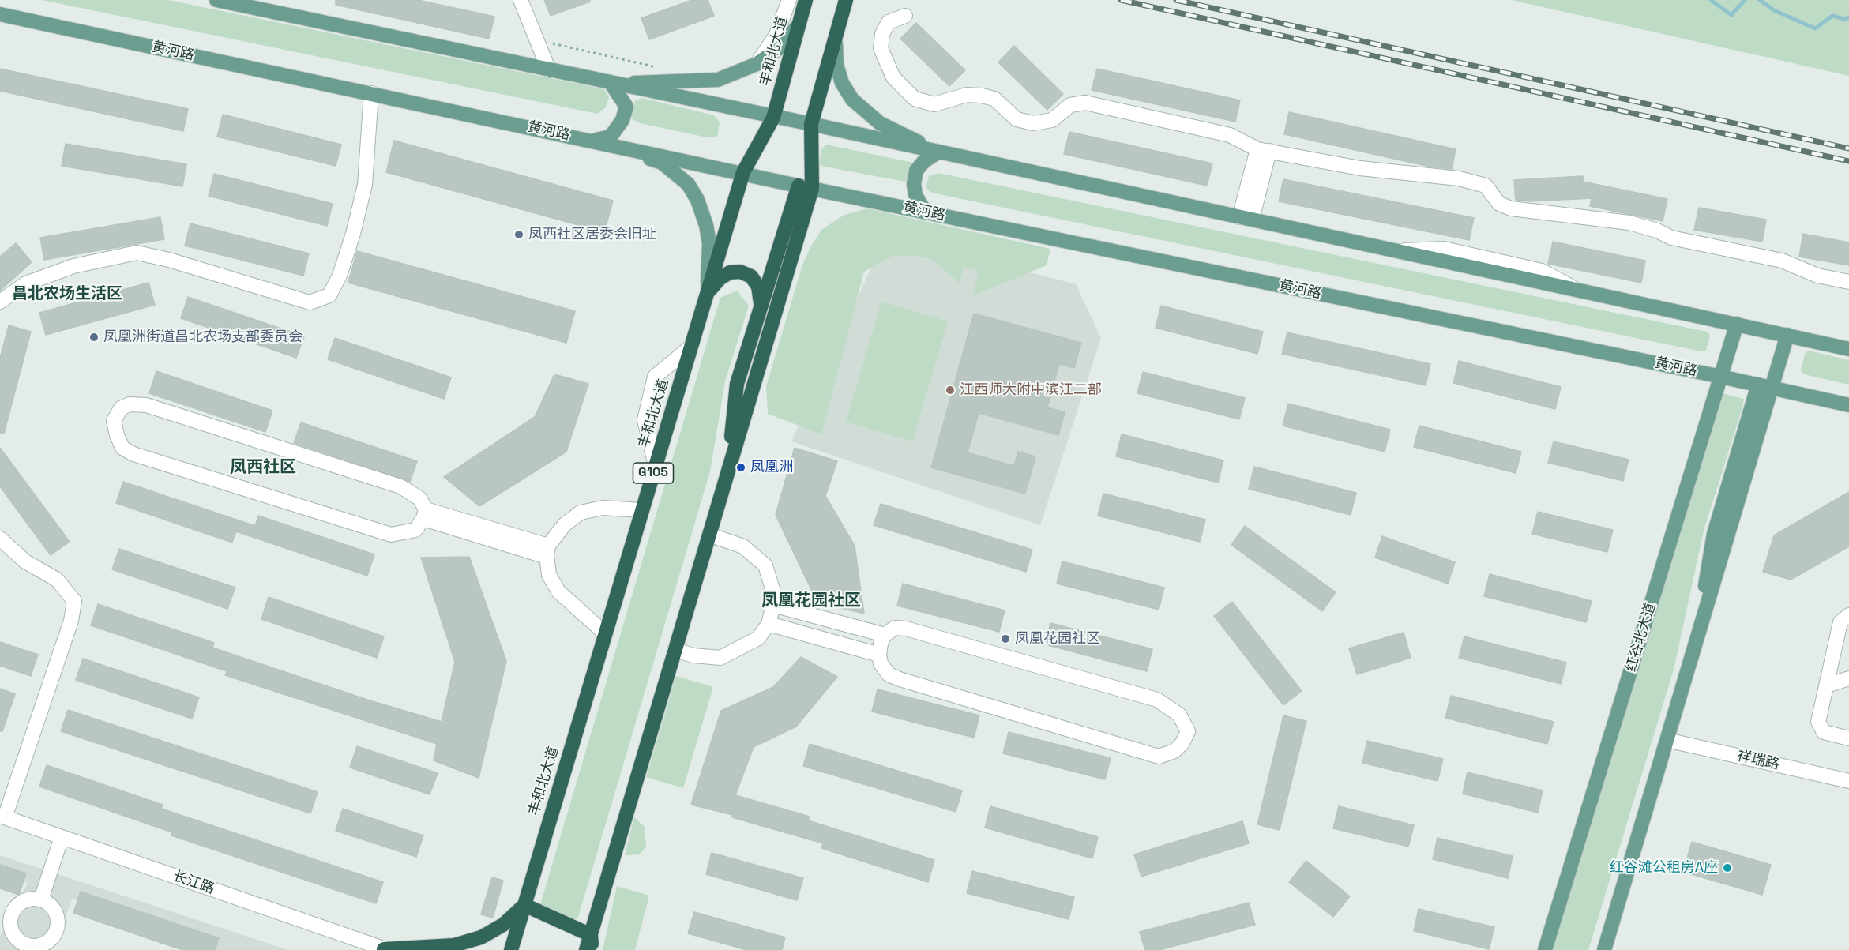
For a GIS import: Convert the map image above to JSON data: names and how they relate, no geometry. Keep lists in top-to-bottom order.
{
  "streets": {
    "highway": ["丰和北大道", "G105"],
    "main road": ["黄河路", "红谷北大道"],
    "street": ["祥瑞路", "长江路"]
  },
  "crossings": [
    ["黄河路", "丰和北大道"],
    ["黄河路", "红谷北大道"]
  ],
  "districts": ["昌北农场生活区", "凤西社区", "凤凰花园社区"],
  "places": [
    "凤西社区居委会旧址",
    "凤凰洲街道昌北农场支部委员会",
    "江西师大附中滨江二部",
    "凤凰洲",
    "凤凰花园社区",
    "红谷滩公租房A座"
  ]
}
